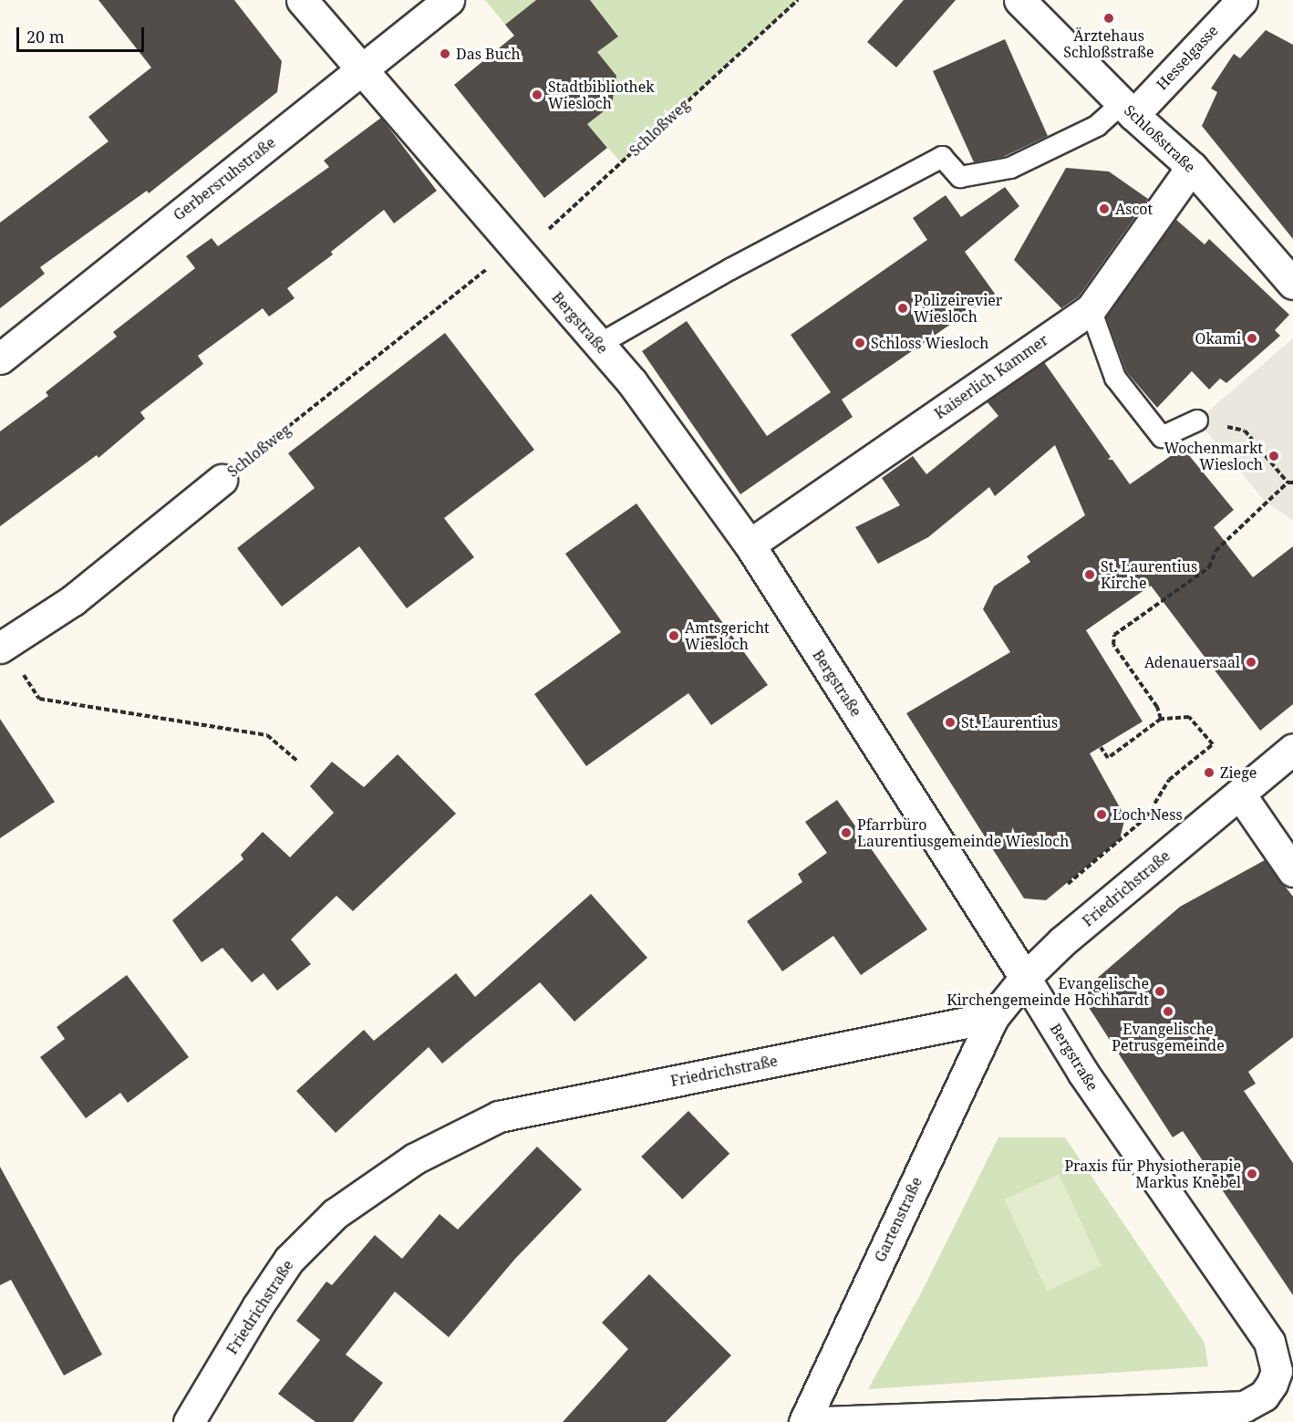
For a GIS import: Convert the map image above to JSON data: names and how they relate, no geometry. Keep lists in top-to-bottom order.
{
  "streets": {
    "street": [
      "Hesselgasse",
      "Schloßweg",
      "Schloßstraße",
      "Gerbersruhstraße",
      "Bergstraße",
      "Kaiserlich Kammer",
      "Friedrichstraße",
      "Gartenstraße"
    ]
  },
  "crossings": [
    ["Hesselgasse", "Schloßstraße"],
    ["Schloßweg", "Bergstraße"],
    ["Schloßstraße", "Kaiserlich Kammer"],
    ["Gerbersruhstraße", "Bergstraße"],
    ["Bergstraße", "Kaiserlich Kammer"],
    ["Bergstraße", "Friedrichstraße"],
    ["Friedrichstraße", "Gartenstraße"]
  ],
  "places": [
    "Ärztehaus Schloßstraße",
    "Das Buch",
    "Stadtbibliothek Wiesloch",
    "Ascot",
    "Polizeirevier Wiesloch",
    "Okami",
    "Schloss Wiesloch",
    "Wochenmarkt Wiesloch",
    "St. Laurentius Kirche",
    "Amtsgericht Wiesloch",
    "Adenauersaal",
    "St. Laurentius",
    "Ziege",
    "Loch Ness",
    "Pfarrbüro Laurentiusgemeinde Wiesloch",
    "Evangelische Kirchengemeinde Hochhardt",
    "Evangelische Petrusgemeinde",
    "Praxis für Physiotherapie Markus Knebel"
  ],
  "scale_bar": "20 m"
}
